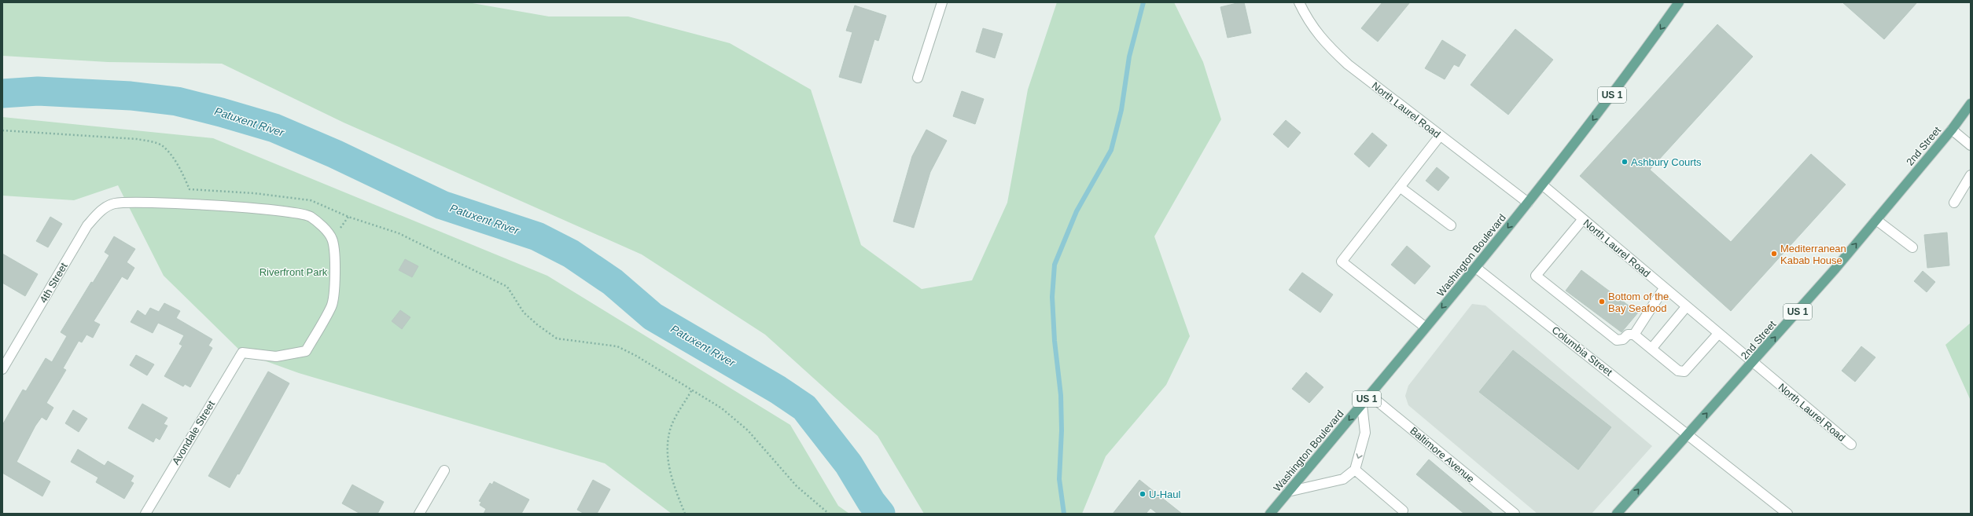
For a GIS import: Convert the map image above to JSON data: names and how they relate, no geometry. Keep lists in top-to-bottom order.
{
  "streets": {
    "main road": ["US 1", "2nd Street", "Washington Boulevard"],
    "street": [
      "North Laurel Road",
      "4th Street",
      "Columbia Street",
      "Avondale Street",
      "Baltimore Avenue"
    ]
  },
  "crossings": [
    ["North Laurel Road", "2nd Street"],
    ["North Laurel Road", "Washington Boulevard"],
    ["2nd Street", "Columbia Street"],
    ["Washington Boulevard", "Columbia Street"],
    ["Washington Boulevard", "Baltimore Avenue"],
    ["4th Street", "Avondale Street"]
  ],
  "one_way": ["2nd Street", "Washington Boulevard"],
  "water": ["Patuxent River"],
  "parks": ["Riverfront Park"],
  "places": [
    "Ashbury Courts",
    "Mediterranean Kabab House",
    "Bottom of the Bay Seafood",
    "U-Haul"
  ]
}
